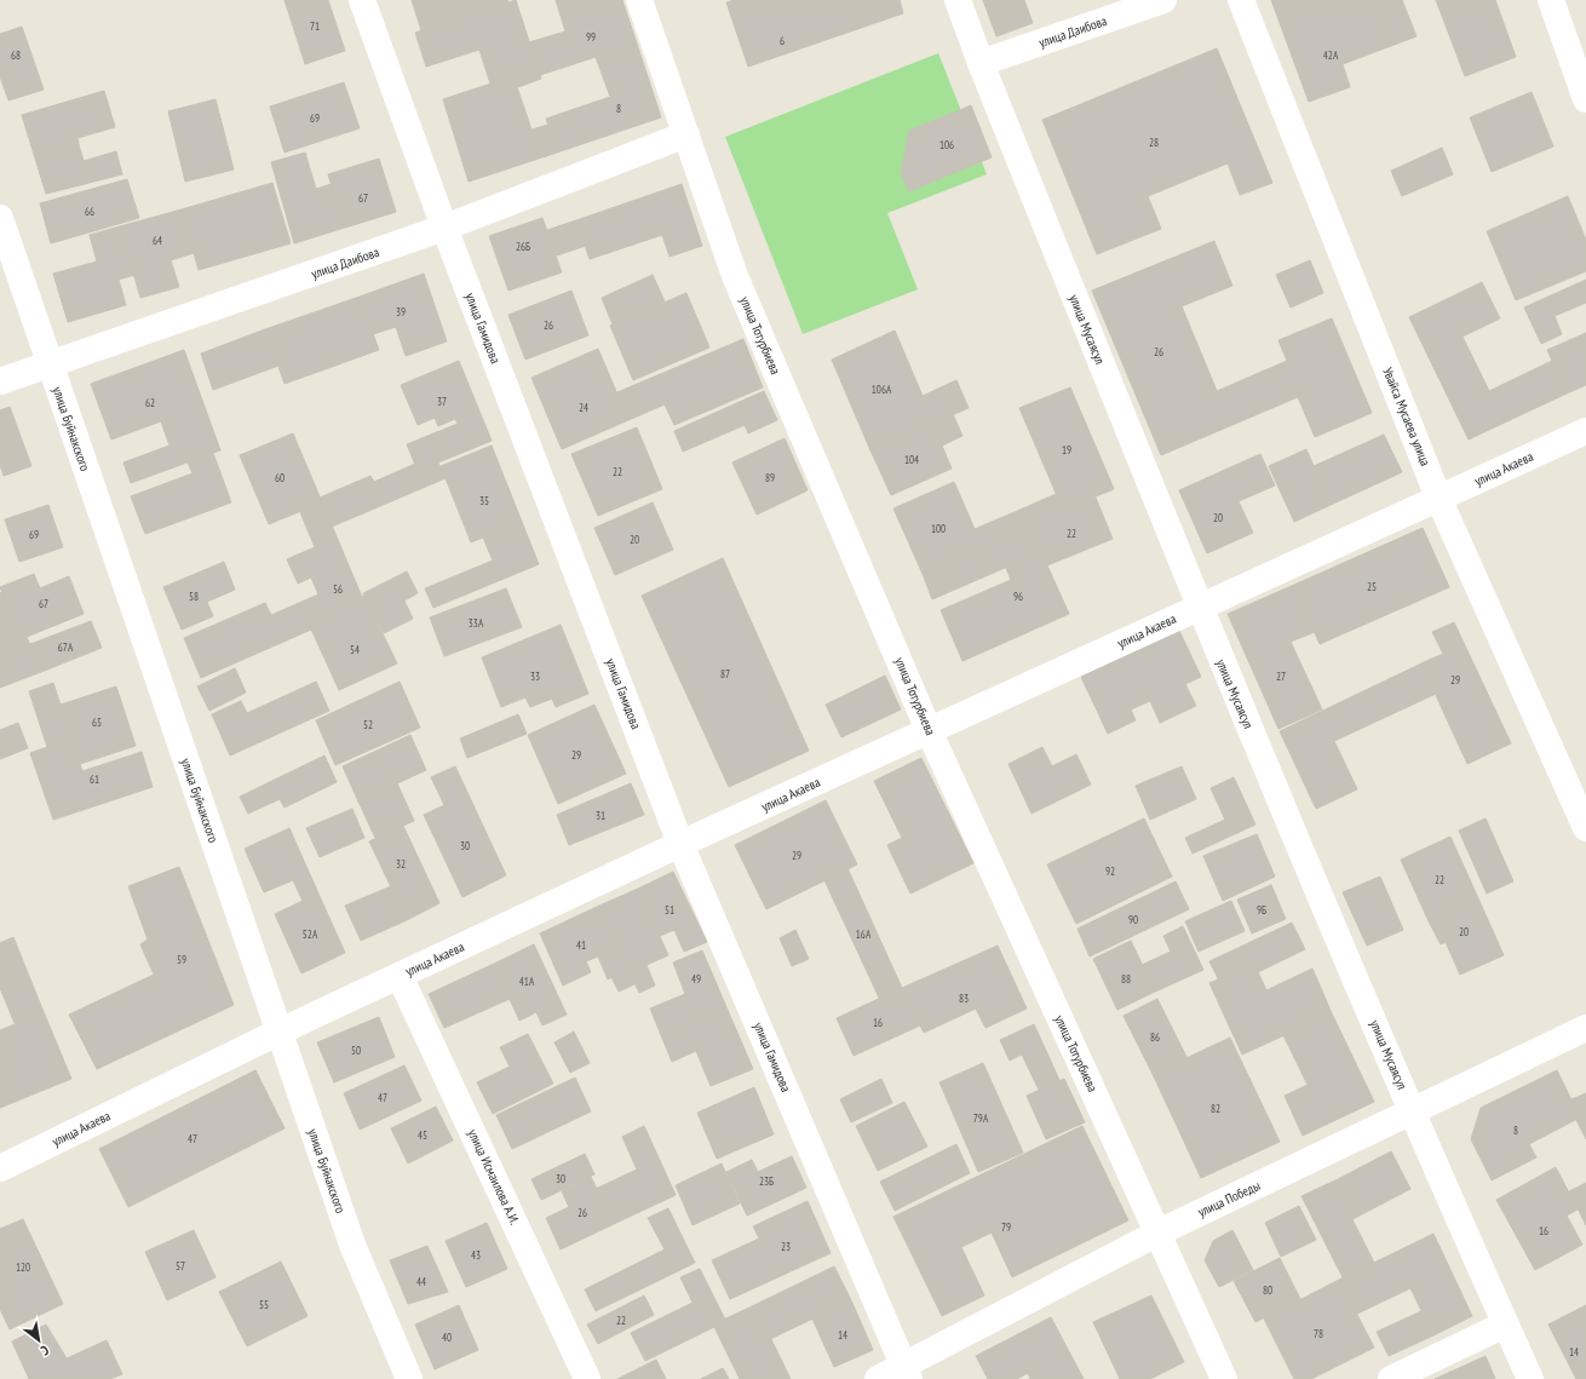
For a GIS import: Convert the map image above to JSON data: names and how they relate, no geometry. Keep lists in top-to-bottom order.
{
  "streets": {
    "street": [
      "улица Даибова",
      "улица Гамидова",
      "улица Мусаясул",
      "улица Тотурбиева",
      "Увайса Мусаева улица",
      "улица Буйнакского",
      "улица Акаева",
      "улица Исмаилова А.И.",
      "улица Победы"
    ]
  },
  "crossings": [
    ["улица Даибова", "улица Гамидова"],
    ["улица Даибова", "улица Мусаясул"],
    ["улица Даибова", "улица Тотурбиева"],
    ["улица Даибова", "улица Буйнакского"],
    ["улица Гамидова", "улица Акаева"],
    ["улица Гамидова", "улица Победы"],
    ["улица Мусаясул", "улица Акаева"],
    ["улица Мусаясул", "улица Победы"],
    ["улица Тотурбиева", "улица Акаева"],
    ["улица Тотурбиева", "улица Победы"],
    ["Увайса Мусаева улица", "улица Акаева"],
    ["улица Буйнакского", "улица Акаева"],
    ["улица Акаева", "улица Исмаилова А.И."]
  ],
  "house_numbers": [
    "71",
    "99",
    "6",
    "68",
    "42А",
    "8",
    "69",
    "28",
    "106",
    "67",
    "66",
    "64",
    "26Б",
    "39",
    "26",
    "26",
    "106А",
    "37",
    "62",
    "24",
    "19",
    "104",
    "22",
    "60",
    "89",
    "35",
    "20",
    "100",
    "22",
    "69",
    "20",
    "25",
    "56",
    "58",
    "96",
    "67",
    "33А",
    "67А",
    "54",
    "87",
    "33",
    "27",
    "29",
    "65",
    "52",
    "29",
    "61",
    "31",
    "30",
    "29",
    "32",
    "92",
    "22",
    "51",
    "9Б",
    "90",
    "20",
    "52А",
    "16А",
    "41",
    "59",
    "49",
    "88",
    "41А",
    "83",
    "16",
    "86",
    "50",
    "47",
    "82",
    "79А",
    "8",
    "45",
    "47",
    "30",
    "23Б",
    "26",
    "79",
    "16",
    "23",
    "43",
    "57",
    "120",
    "44",
    "80",
    "55",
    "22",
    "78",
    "14",
    "40",
    "14"
  ],
  "north": "bottom right"
}
